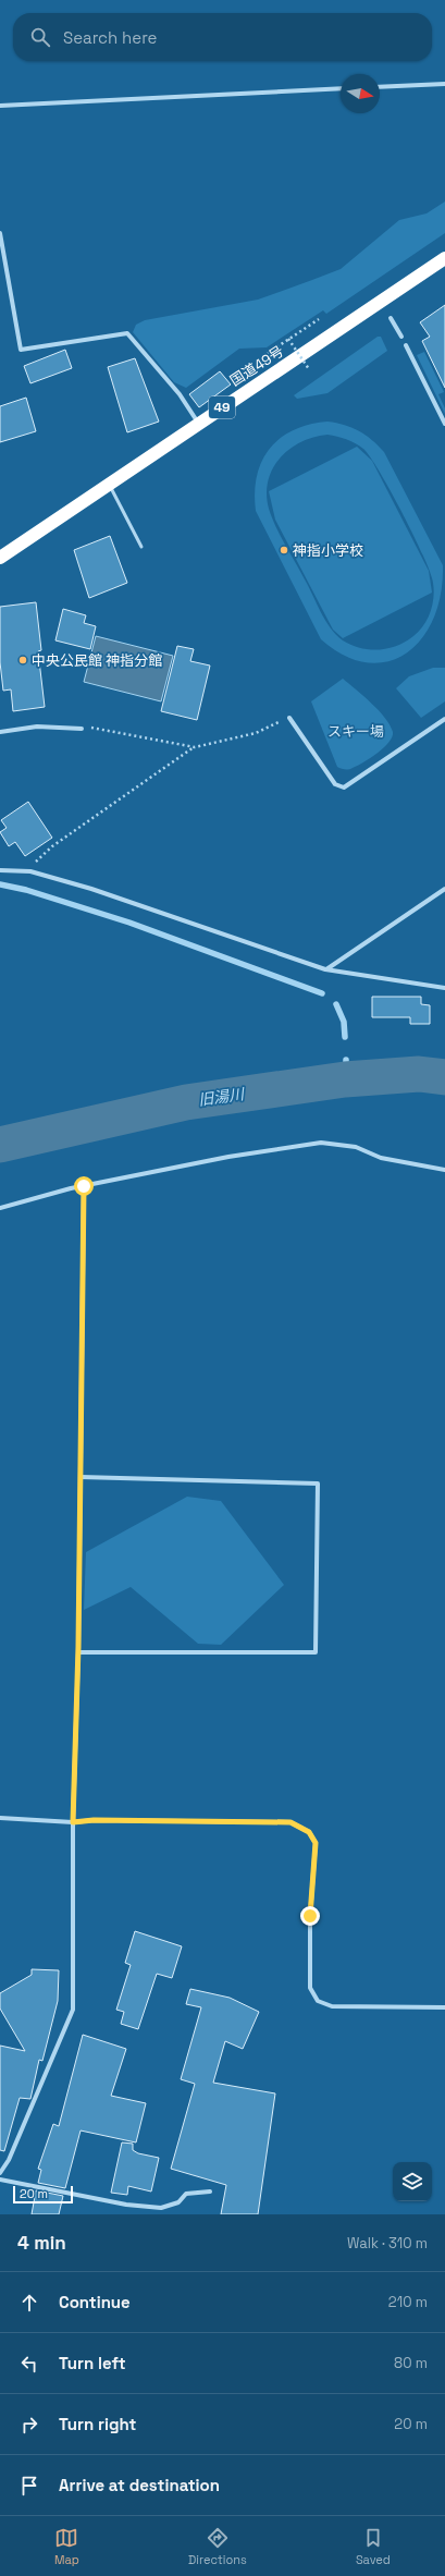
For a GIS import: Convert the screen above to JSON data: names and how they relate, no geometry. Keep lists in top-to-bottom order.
{
  "streets": {
    "highway": ["国道49号", "49"]
  },
  "water": ["旧湯川"],
  "parks": ["スキー場"],
  "places": ["神指小学校", "中央公民館 神指分館"],
  "scale_bar": "20 m",
  "north": "right",
  "page": {
    "search": "Search here",
    "scale": "20 m",
    "heading": ["4 min", "Walk · 310 m"],
    "list": [
      ["Continue", "210 m"],
      ["Turn left", "80 m"],
      ["Turn right", "20 m"],
      "Arrive at destination"
    ],
    "nav": ["Map", "Directions", "Saved"]
  }
}
